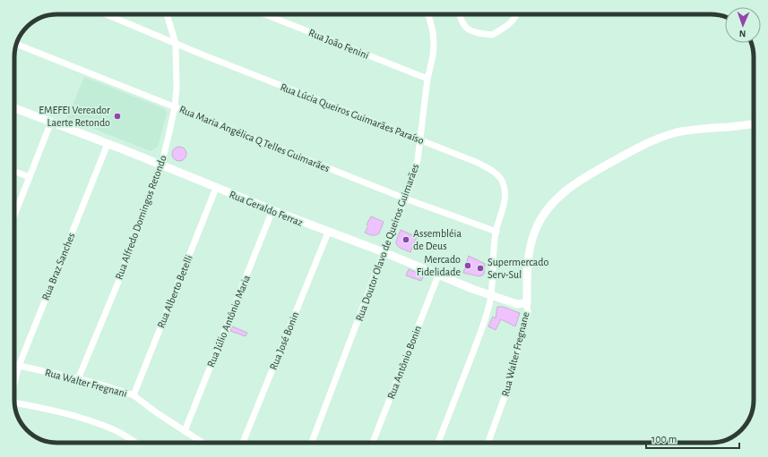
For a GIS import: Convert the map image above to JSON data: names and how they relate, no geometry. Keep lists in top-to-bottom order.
{
  "streets": {
    "street": [
      "Rua João Fenini",
      "Rua Lúcia Queiros Guimarães Paraíso",
      "Rua Maria Angélica Q Telles Guimarães",
      "Rua Geraldo Ferraz",
      "Rua Alfredo Domingos Retondo",
      "Rua Doutor Olavo de Queiros Guimarães",
      "Rua Braz Sanches",
      "Rua Alberto Betelli",
      "Rua Júlio Antônio Maria",
      "Rua José Bonin",
      "Rua Walter Fregnane",
      "Rua Antônio Bonin",
      "Rua Walter Fregnani"
    ]
  },
  "crossings": [
    ["Rua João Fenini", "Rua Doutor Olavo de Queiros Guimarães"],
    ["Rua Lúcia Queiros Guimarães Paraíso", "Rua Maria Angélica Q Telles Guimarães"],
    ["Rua Lúcia Queiros Guimarães Paraíso", "Rua Geraldo Ferraz"],
    ["Rua Lúcia Queiros Guimarães Paraíso", "Rua Alfredo Domingos Retondo"],
    ["Rua Lúcia Queiros Guimarães Paraíso", "Rua Doutor Olavo de Queiros Guimarães"],
    ["Rua Maria Angélica Q Telles Guimarães", "Rua Alfredo Domingos Retondo"],
    ["Rua Maria Angélica Q Telles Guimarães", "Rua Doutor Olavo de Queiros Guimarães"],
    ["Rua Geraldo Ferraz", "Rua Alfredo Domingos Retondo"],
    ["Rua Geraldo Ferraz", "Rua Doutor Olavo de Queiros Guimarães"],
    ["Rua Geraldo Ferraz", "Rua Braz Sanches"],
    ["Rua Geraldo Ferraz", "Rua Alberto Betelli"],
    ["Rua Geraldo Ferraz", "Rua Júlio Antônio Maria"],
    ["Rua Geraldo Ferraz", "Rua José Bonin"],
    ["Rua Geraldo Ferraz", "Rua Walter Fregnane"],
    ["Rua Geraldo Ferraz", "Rua Antônio Bonin"],
    ["Rua Alfredo Domingos Retondo", "Rua Walter Fregnani"],
    ["Rua Braz Sanches", "Rua Walter Fregnani"],
    ["Rua Alberto Betelli", "Rua Walter Fregnani"],
    ["Rua Júlio Antônio Maria", "Rua Walter Fregnani"]
  ],
  "places": [
    "EMEFEI Vereador Laerte Retondo",
    "Assembléia de Deus",
    "Mercado Fidelidade",
    "Supermercado Serv-Sul"
  ],
  "scale_bar": "100 m",
  "north": "bottom"
}
